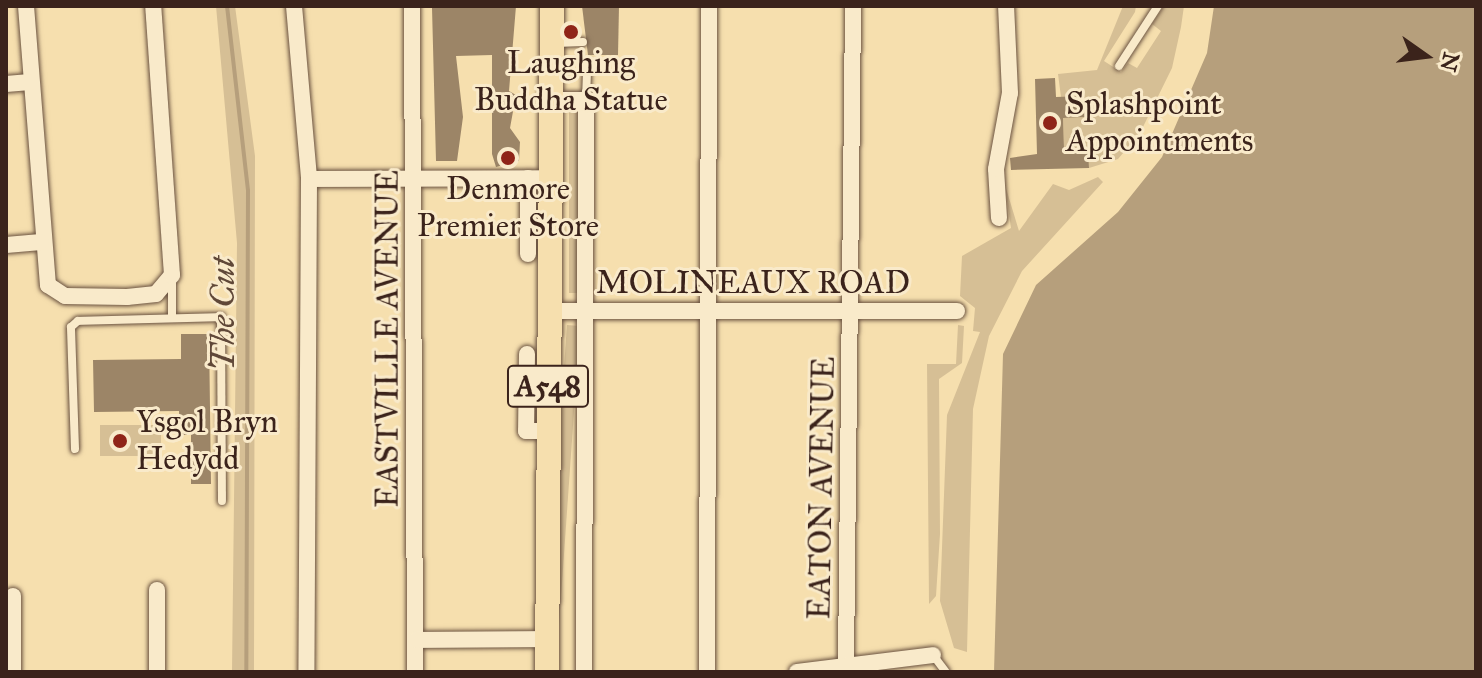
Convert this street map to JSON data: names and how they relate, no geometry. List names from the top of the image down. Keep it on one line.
{"streets":{"main road":["A548"],"street":["MOLINEAUX ROAD","EASTVILLE AVENUE","EATON AVENUE"]},"crossings":[["MOLINEAUX ROAD","A548"],["MOLINEAUX ROAD","EATON AVENUE"]],"water":["The Cut"],"places":["Laughing Buddha Statue","Splashpoint Appointments","Denmore Premier Store","Ysgol Bryn Hedydd"],"north":"right"}
